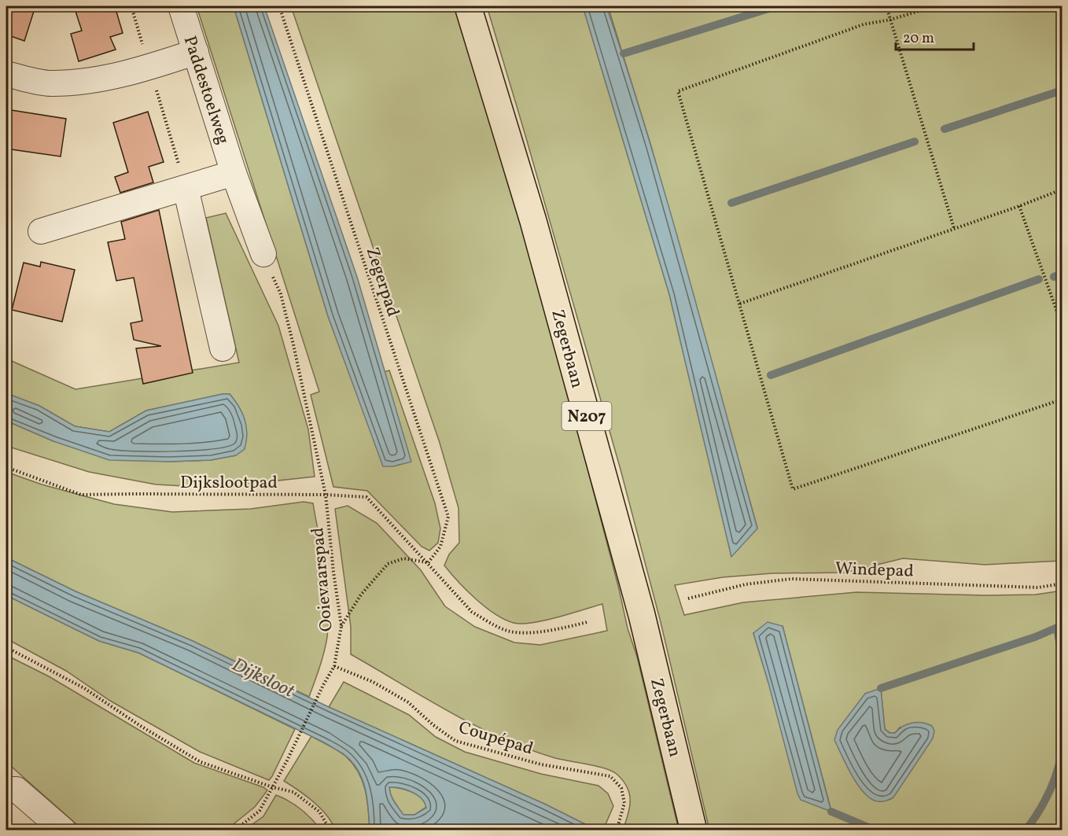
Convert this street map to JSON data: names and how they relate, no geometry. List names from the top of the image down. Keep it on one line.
{"streets":{"main road":["Zegerbaan","N207"],"street":["Paddestoelweg"],"path":["Zegerpad","Dijkslootpad","Windepad","Ooievaarspad","Coupépad"]},"crossings":[["Paddestoelweg","Ooievaarspad"],["Zegerpad","Dijkslootpad"],["Dijkslootpad","Ooievaarspad"],["Ooievaarspad","Coupépad"]],"water":["Dijksloot"],"scale_bar":"20 m"}
